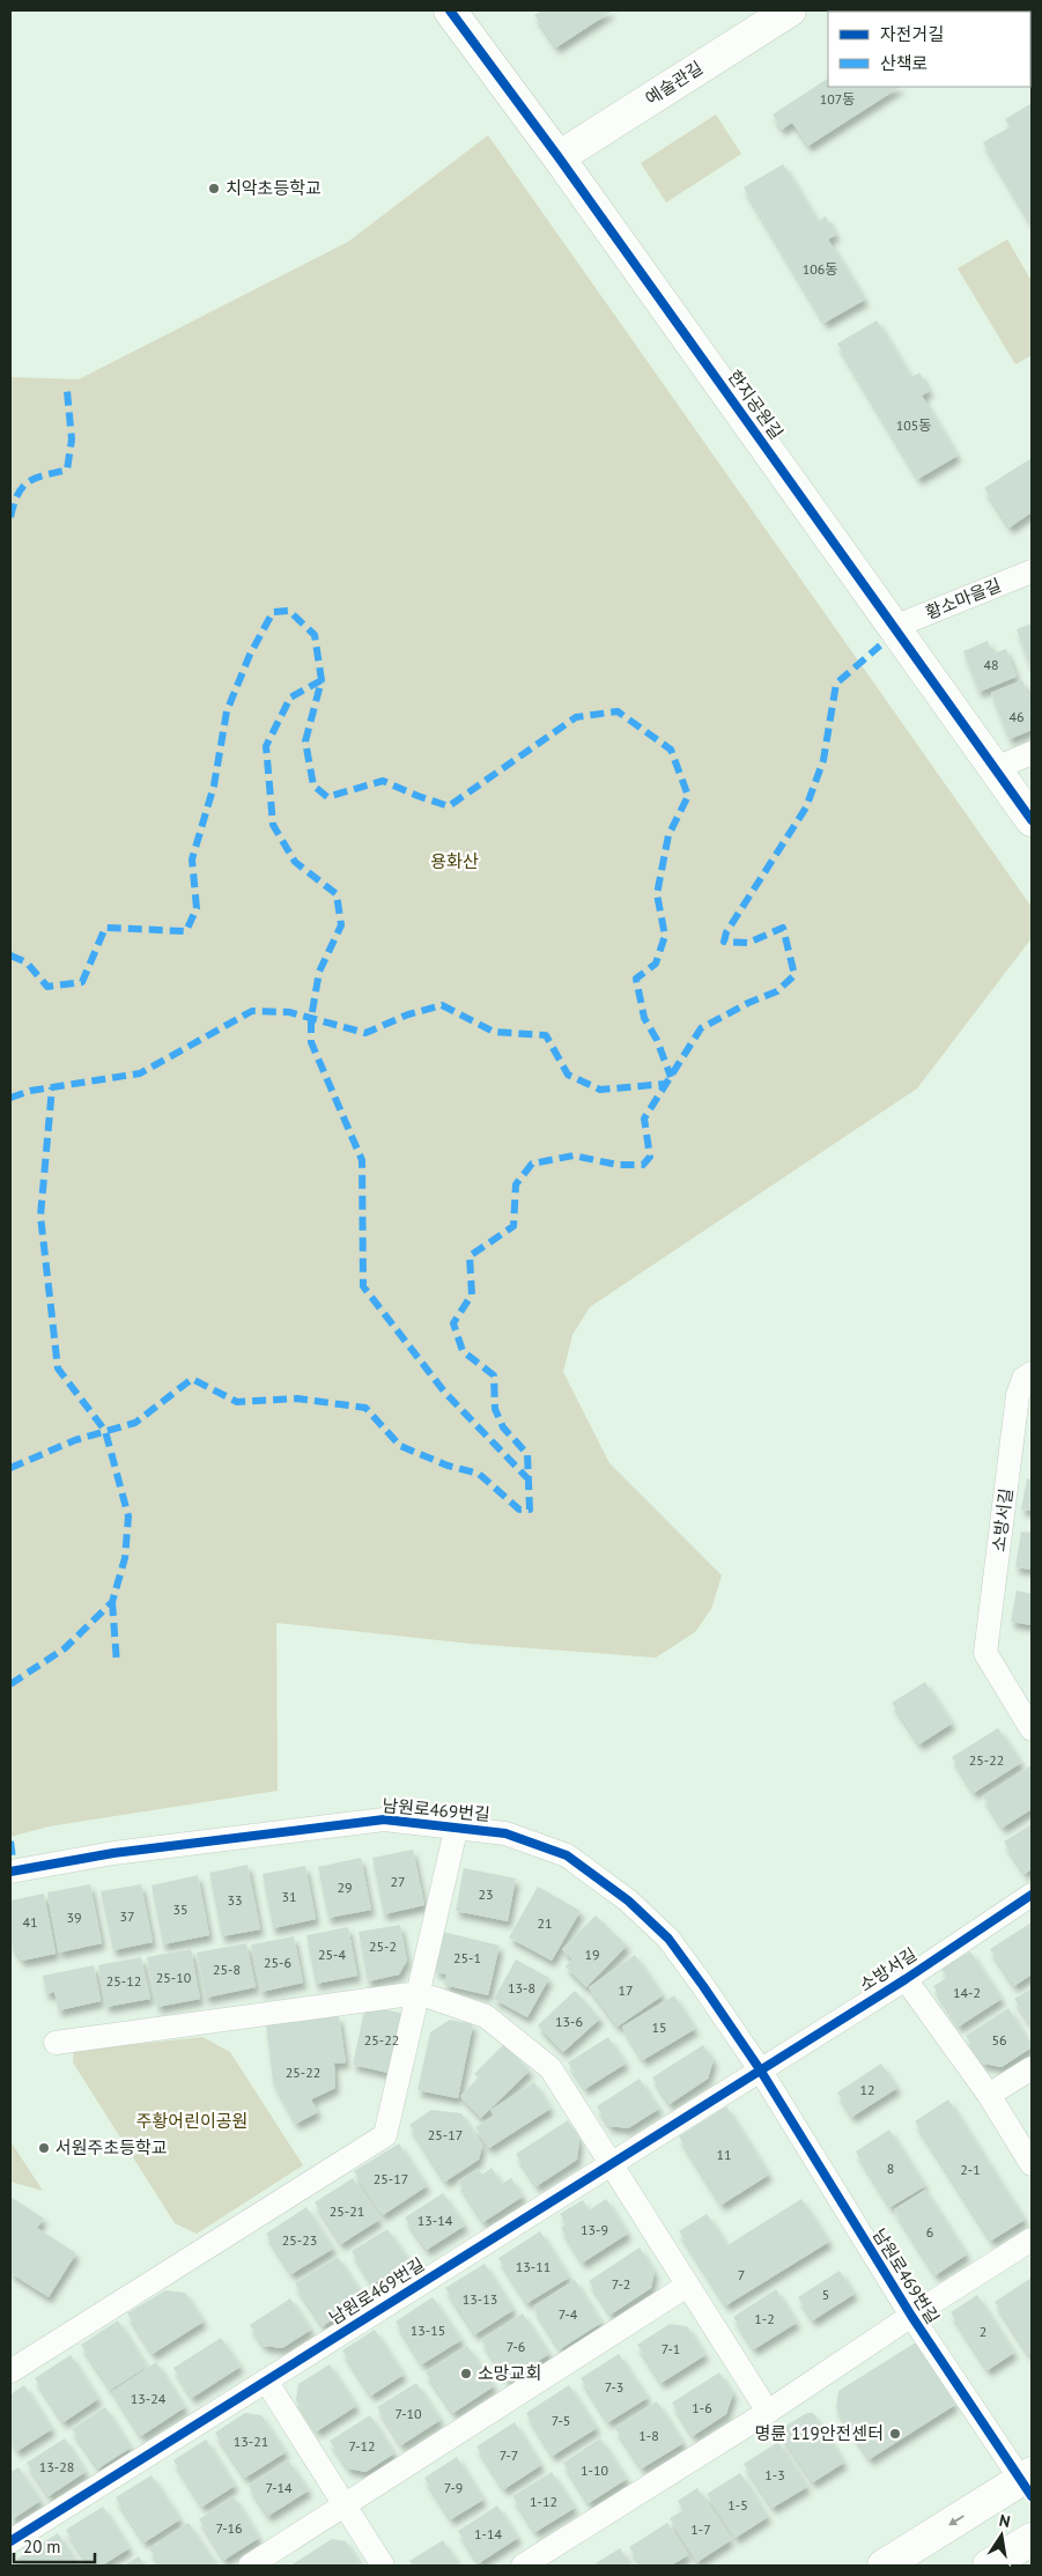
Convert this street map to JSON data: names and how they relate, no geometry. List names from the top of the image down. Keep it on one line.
{"streets":{"street":["예술관길","한지공원길","황소마을길","소방서길","남원로469번길"]},"crossings":[["예술관길","한지공원길"],["한지공원길","황소마을길"],["소방서길","남원로469번길"]],"parks":["용화산","주황어린이공원"],"places":["치악초등학교","서원주초등학교","소망교회","명륜 119안전센터"],"house_numbers":["107동","106동","105동","48","46","25-22","27","29","23","31","33","35","37","39","41","21","25-2","25-4","19","25-1","25-6","25-8","25-10","25-12","13-8","17","14-2","13-6","15","25-22","56","25-22","12","25-17","11","8","2-1","25-17","25-21","13-14","13-9","6","25-23","13-11","7","7-2","5","13-13","7-4","1-2","13-15","2","7-6","7-1","7-3","13-24","1-6","7-10","7-5","1-8","13-21","7-12","7-7","13-28","1-10","1-3","7-14","7-9","1-12","1-5","7-16","1-7","1-14"],"legend":["자전거길","산책로"],"scale_bar":"20 m","north":"top"}
